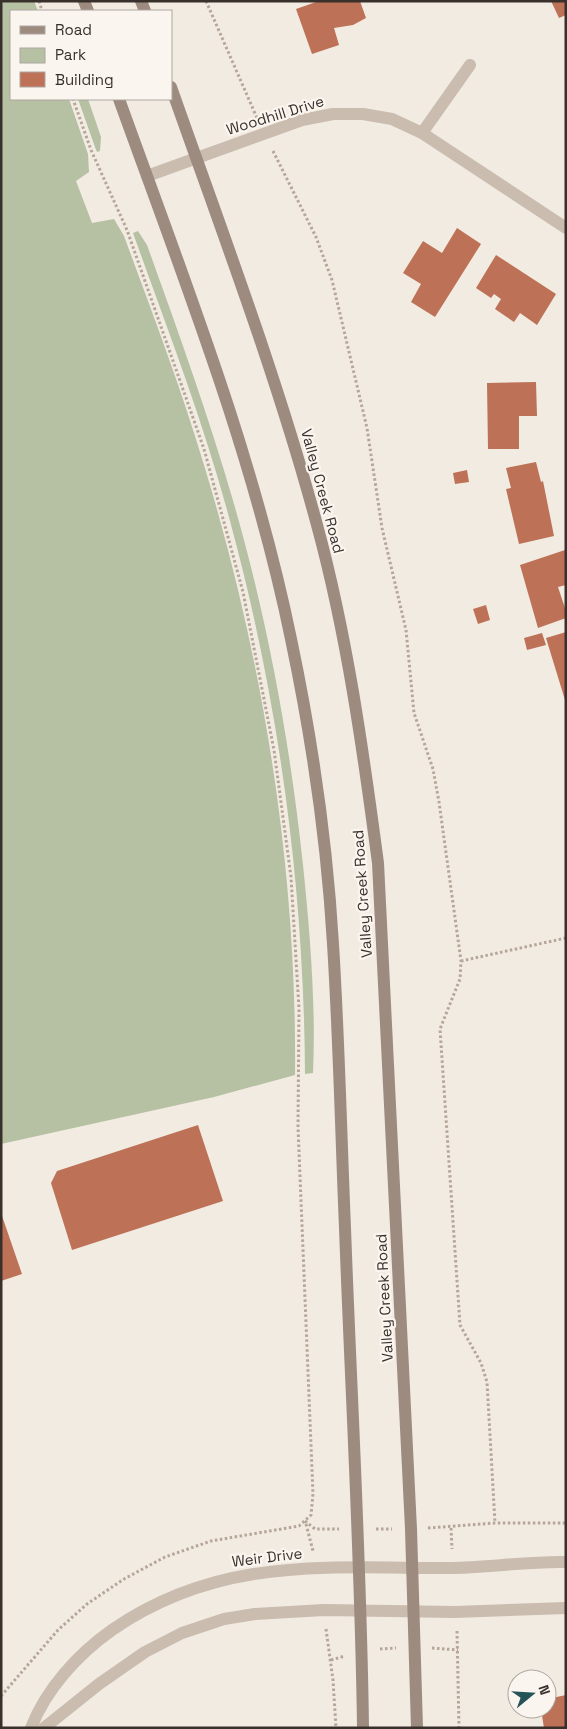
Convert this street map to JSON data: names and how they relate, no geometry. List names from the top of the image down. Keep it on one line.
{"streets":{"main road":["Valley Creek Road"],"street":["Woodhill Drive","Weir Drive"]},"crossings":[["Woodhill Drive","Valley Creek Road"],["Valley Creek Road","Weir Drive"]],"legend":["Road","Park","Building"],"north":"right"}
